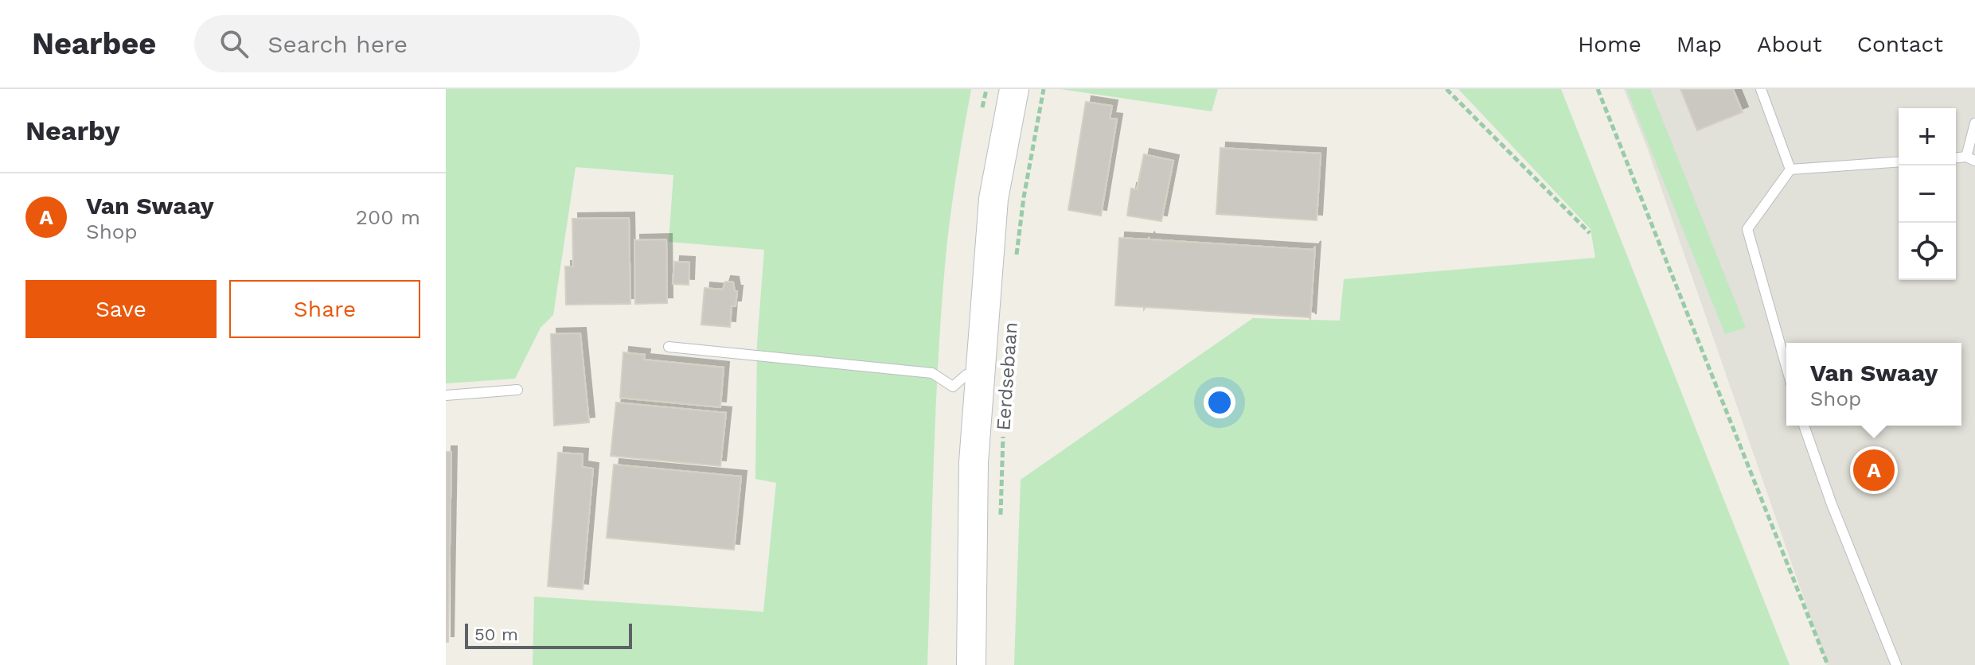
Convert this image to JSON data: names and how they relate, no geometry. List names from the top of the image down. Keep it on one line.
{"streets":{"main road":["Eerdsebaan"]},"scale_bar":"50 m","page":{"header":"Nearbee","search":"Search here","nav":["Home","Map","About","Contact"],"heading":"Nearby","map_buttons":["+","−"],"list":[{"mark":"A","name":"Van Swaay","note":"Shop","value":"200 m"}],"buttons":["Save","Share"],"popup":["Van Swaay","Shop"],"pins":"A","scale":"50 m"}}
